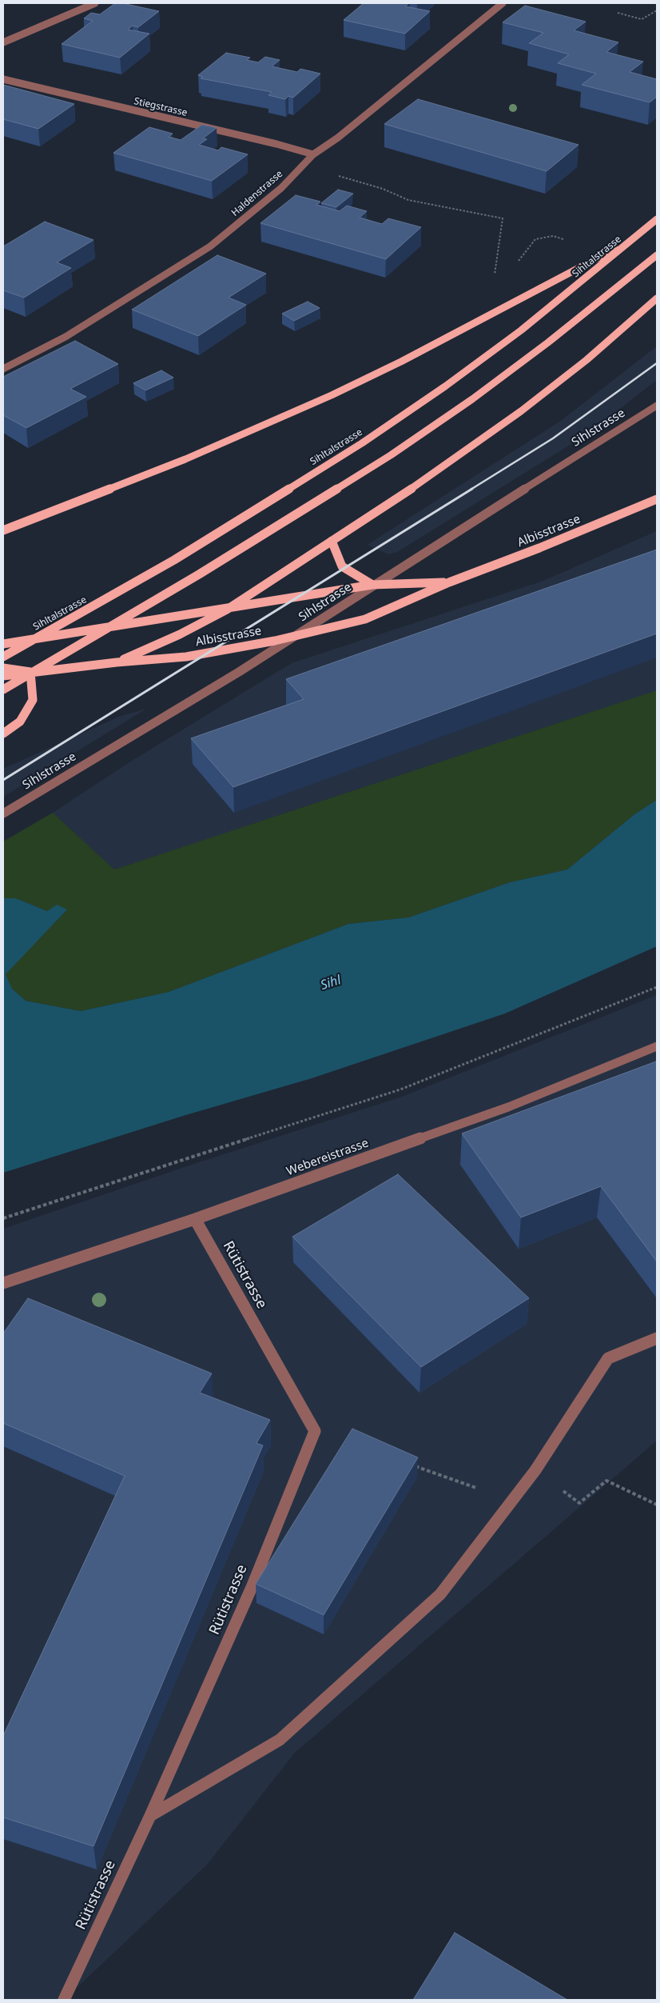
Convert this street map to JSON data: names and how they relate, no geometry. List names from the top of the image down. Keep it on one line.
{"streets":{"main road":["Sihltalstrasse","Albisstrasse"],"street":["Stiegstrasse","Haldenstrasse","Sihlstrasse","Webereistrasse","Rütistrasse"]},"crossings":[["Stiegstrasse","Haldenstrasse"],["Webereistrasse","Rütistrasse"]],"water":["Sihl"]}
